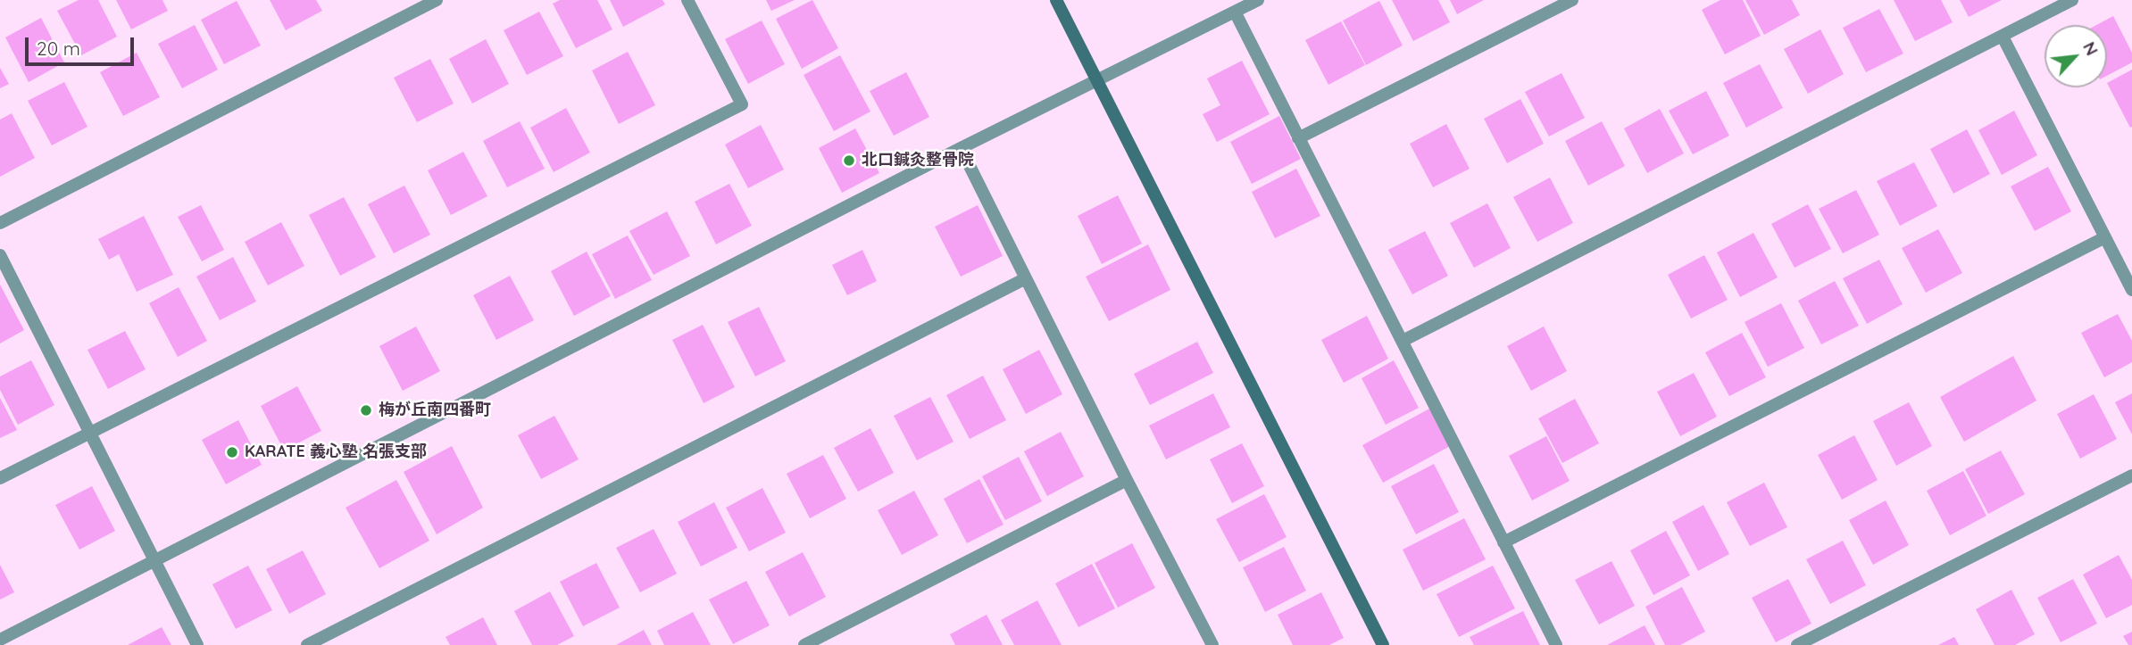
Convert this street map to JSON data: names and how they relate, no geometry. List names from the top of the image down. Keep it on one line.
{"places":["北口鍼灸整骨院","梅が丘南四番町","KARATE 義心塾 名張支部"],"scale_bar":"20 m","north":"top right"}
